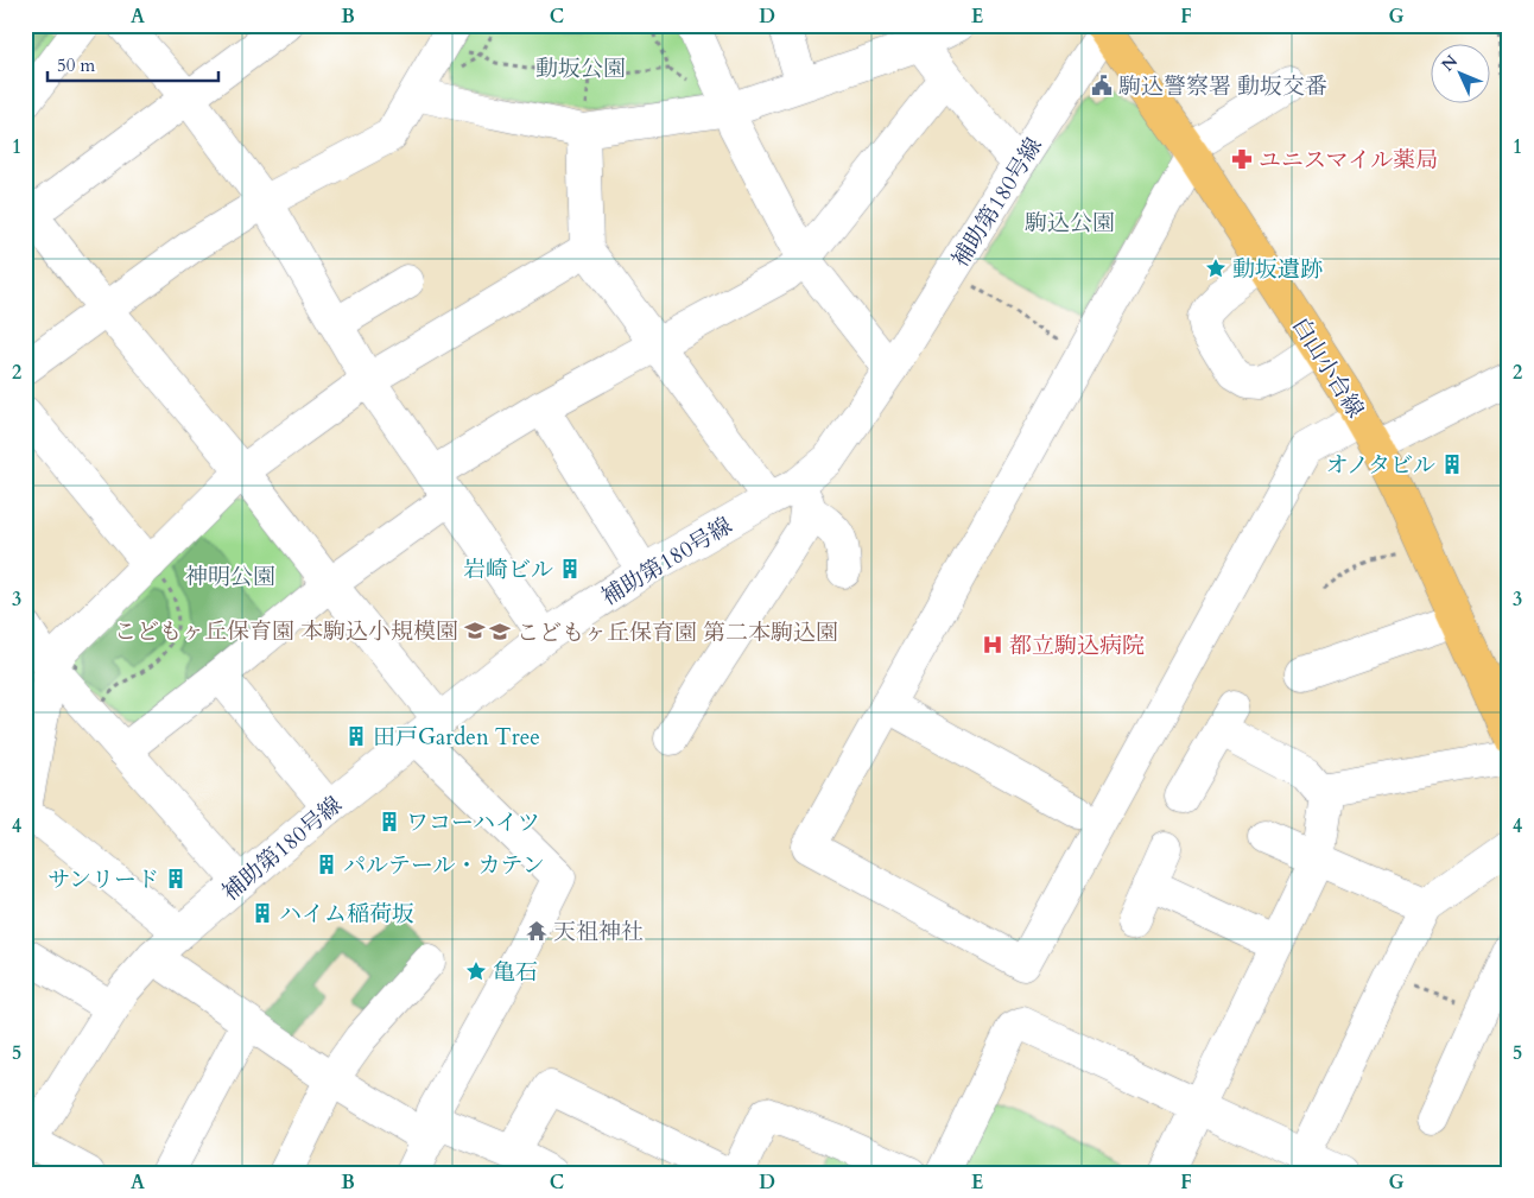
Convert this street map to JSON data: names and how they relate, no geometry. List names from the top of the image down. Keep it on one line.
{"streets":{"main road":["白山小台線"],"street":["補助第180号線"]},"crossings":[["補助第180号線","白山小台線"]],"parks":["動坂公園","駒込公園","神明公園"],"places":{"public building":["駒込警察署 動坂交番"],"pharmacy":["ユニスマイル薬局"],"place":["動坂遺跡","亀石"],"building":["オノタビル","岩崎ビル","田戸Garden Tree","ワコーハイツ","パルテール・カテン","サンリード","ハイム稲荷坂"],"school or university":["こどもヶ丘保育園 本駒込小規模園","こどもヶ丘保育園 第二本駒込園"],"hospital":["都立駒込病院"],"temple":["天祖神社"]},"scale_bar":"50 m","north":"top left","grid":{"columns":["A","B","C","D","E","F","G"],"rows":["1","2","3","4","5"]}}
